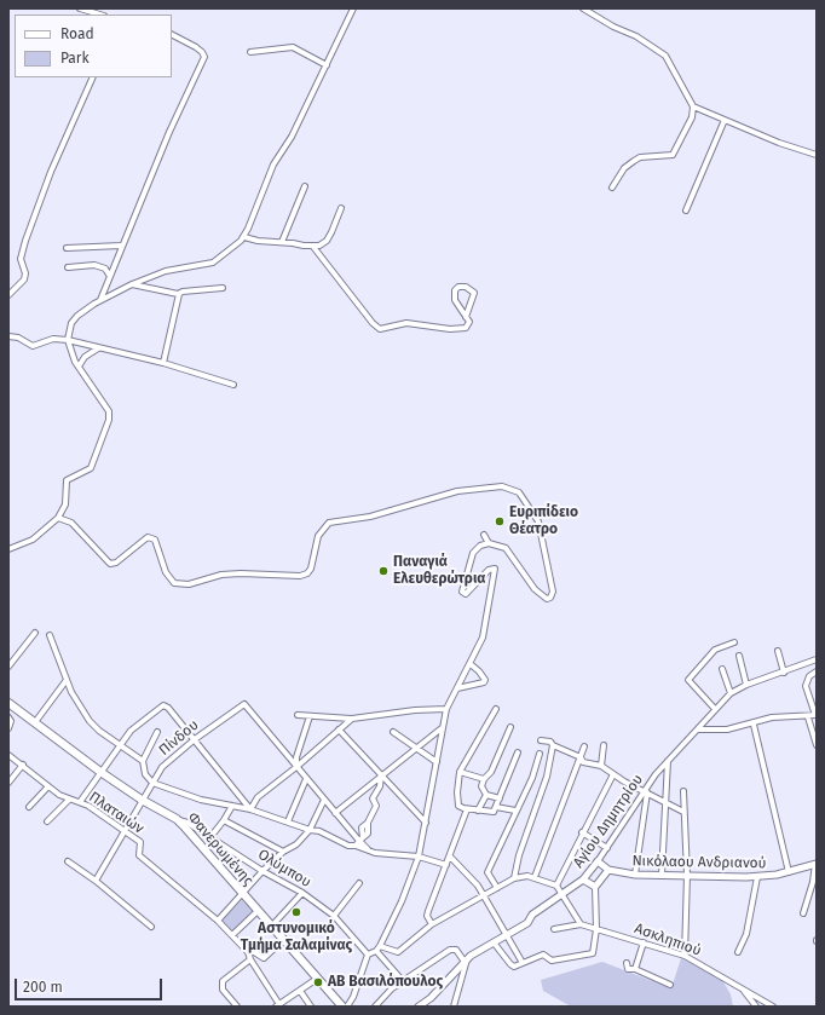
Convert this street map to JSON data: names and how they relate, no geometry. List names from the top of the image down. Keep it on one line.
{"streets":{"main road":["Φανερωμένης"],"street":["Πίνδου","Πλαταιών","Αγίου Δημητρίου","Νικόλαου Ανδριανού","Ολύμπου","Ασκληπιού"]},"crossings":[["Πίνδου","Πλαταιών"],["Πίνδου","Φανερωμένης"],["Φανερωμένης","Ολύμπου"]],"places":["Ευριπίδειο Θέατρο","Παναγιά Ελευθερώτρια","Αστυνομικό Τμήμα Σαλαμίνας","ΑΒ Βασιλόπουλος"],"legend":["Road","Park"],"scale_bar":"200 m"}
